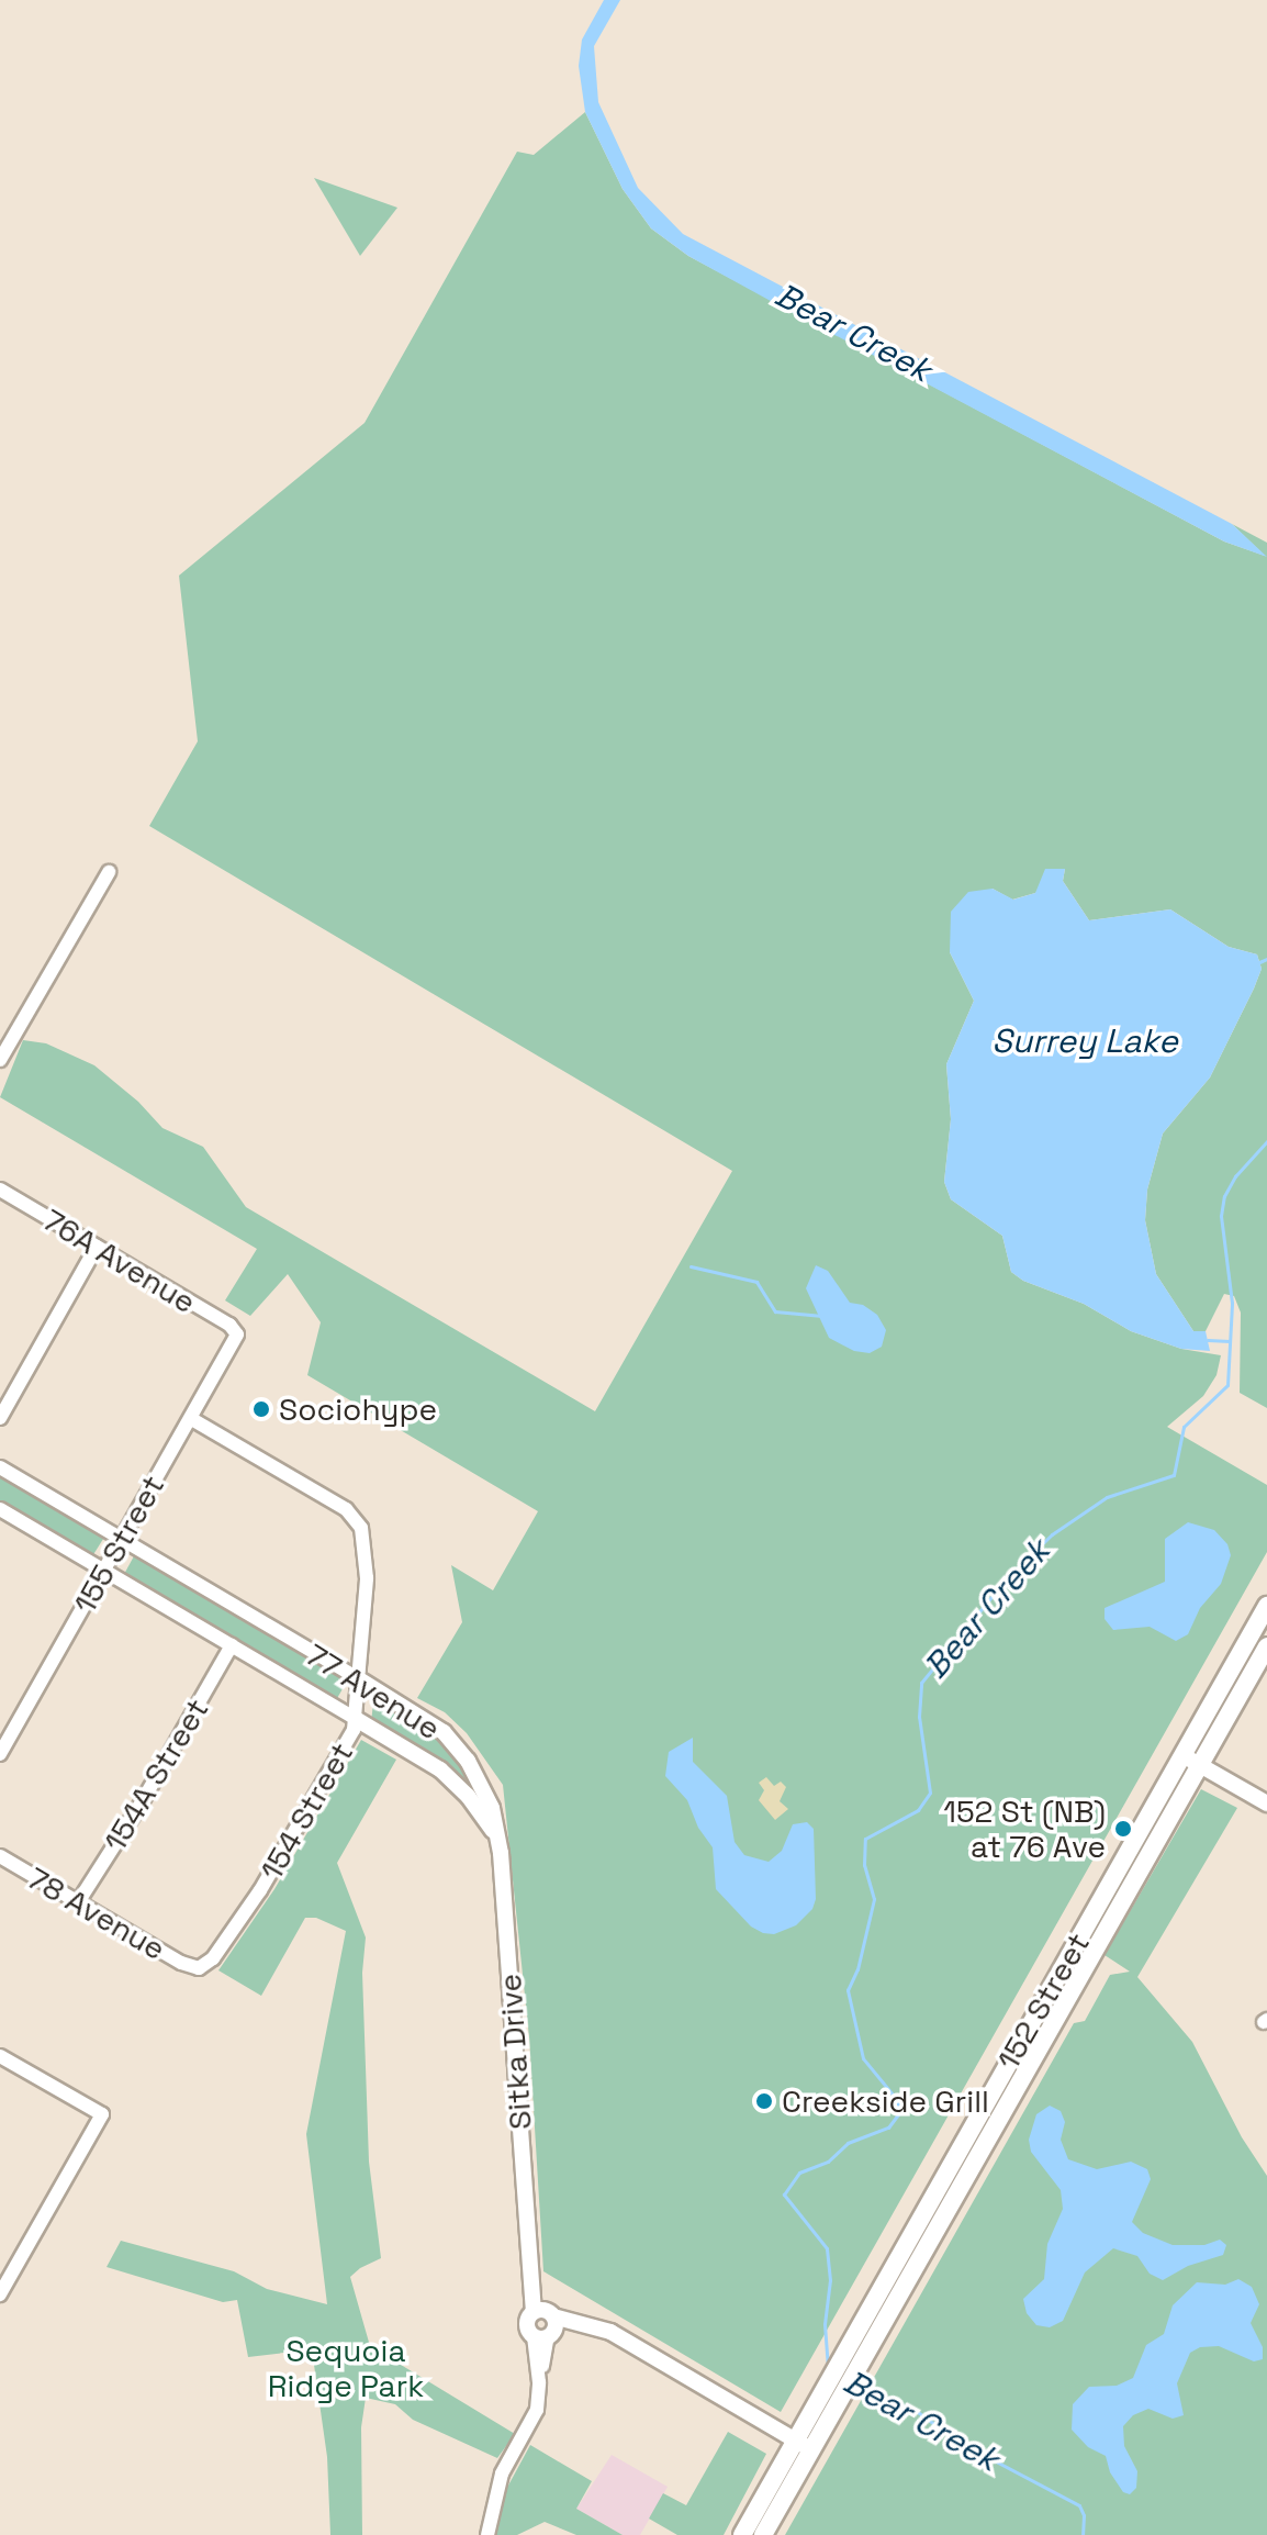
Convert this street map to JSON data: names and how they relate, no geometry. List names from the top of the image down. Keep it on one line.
{"streets":{"main road":["152 Street"],"street":["76A Avenue","155 Street","77 Avenue","154A Street","154 Street","78 Avenue","Sitka Drive"]},"crossings":[["76A Avenue","155 Street"],["155 Street","77 Avenue"],["155 Street","154 Street"],["77 Avenue","154A Street"],["77 Avenue","154 Street"],["77 Avenue","Sitka Drive"],["154A Street","78 Avenue"],["154 Street","78 Avenue"]],"water":["Bear Creek","Surrey Lake"],"parks":["Sequoia Ridge Park"],"places":["Sociohype","152 St (NB) at 76 Ave","Creekside Grill"]}
